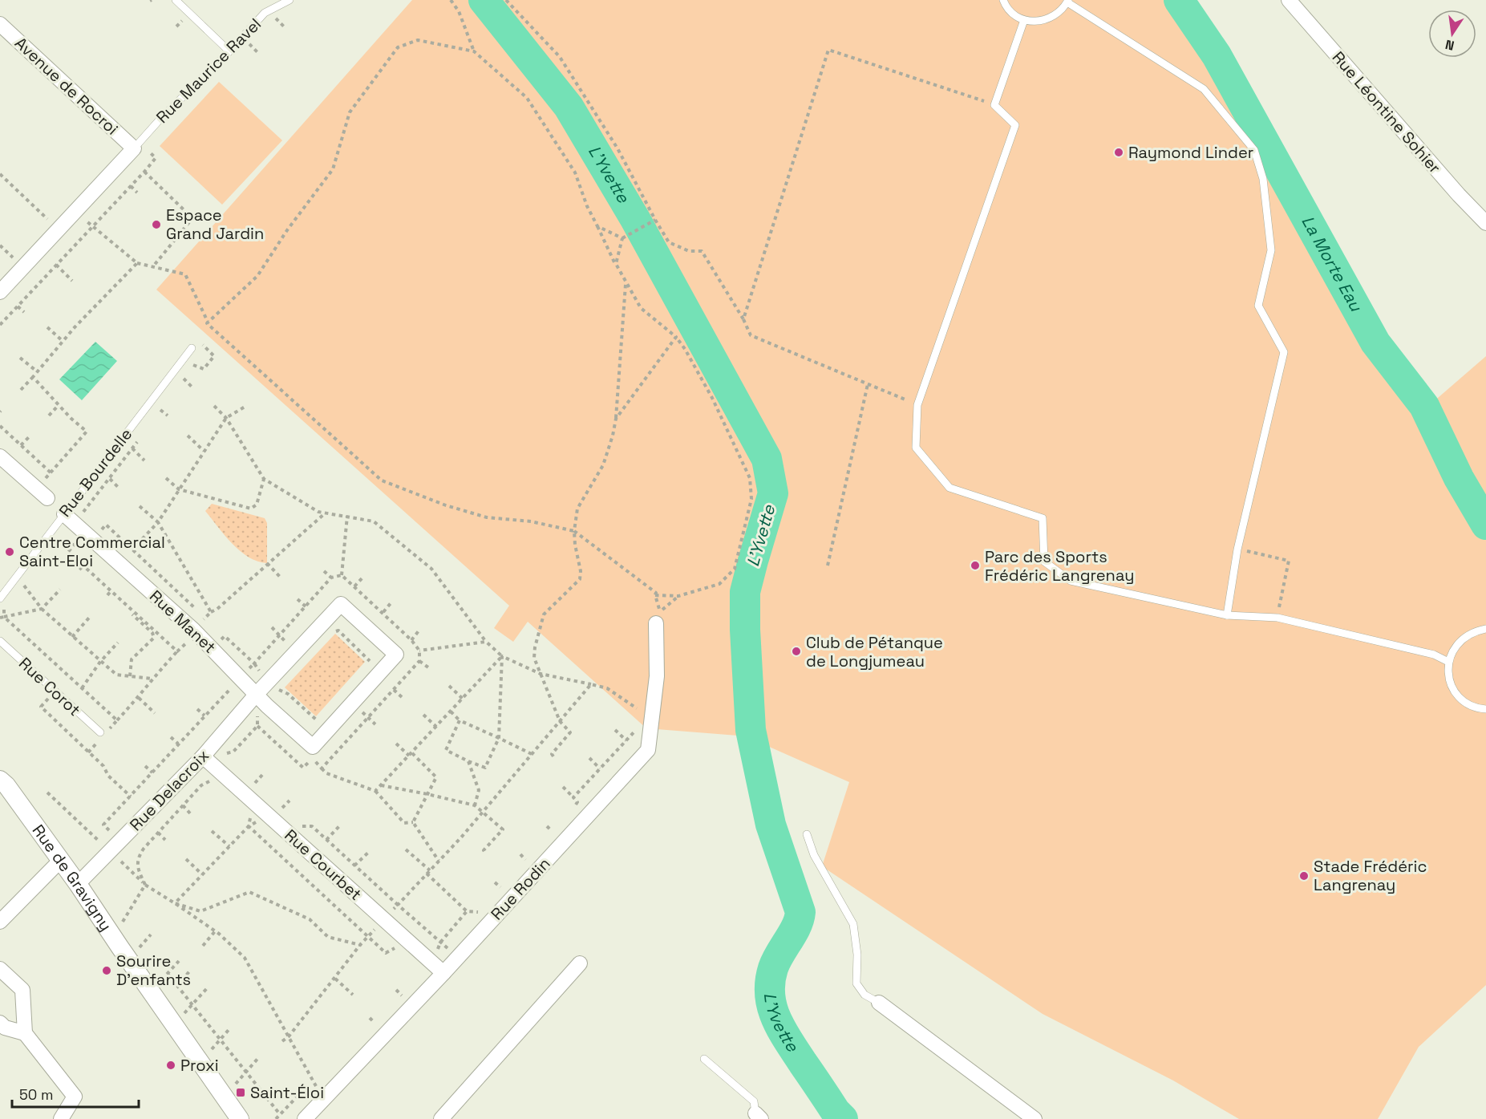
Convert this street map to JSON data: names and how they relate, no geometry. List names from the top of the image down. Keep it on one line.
{"streets":{"street":["Avenue de Rocroi","Rue Léontine Sohier","Rue Manet","Rue Delacroix","Rue Courbet","Rue de Gravigny","Rue Rodin"],"lane":["Rue Maurice Ravel","Rue Bourdelle","Rue Corot"]},"crossings":[["Rue Maurice Ravel","Avenue de Rocroi"],["Rue Bourdelle","Rue Manet"],["Rue Manet","Rue Delacroix"],["Rue Delacroix","Rue Courbet"],["Rue Delacroix","Rue de Gravigny"],["Rue Courbet","Rue Rodin"]],"water":["L'Yvette","La Morte Eau"],"places":{"other":["Raymond Linder","Espace Grand Jardin","Centre Commercial Saint-Eloi","Parc des Sports Frédéric Langrenay","Club de Pétanque de Longjumeau","Stade Frédéric Langrenay","Sourire D'enfants","Proxi"],"transit":["Saint-Éloi"]},"scale_bar":"50 m","north":"bottom"}
